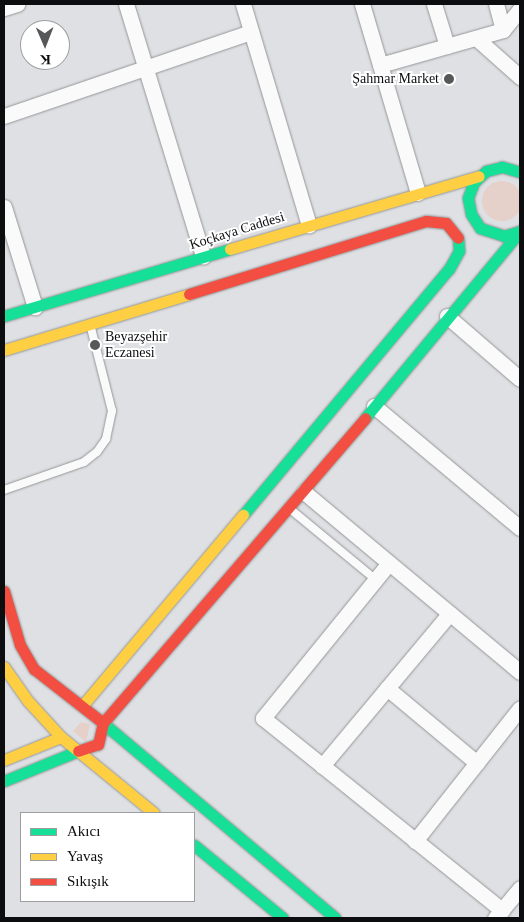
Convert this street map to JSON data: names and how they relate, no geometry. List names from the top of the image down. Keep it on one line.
{"streets":{"main road":["Koçkaya Caddesi"]},"places":["Şahmar Market","Beyazşehir Eczanesi"],"legend":["Akıcı","Yavaş","Sıkışık"],"north":"bottom"}
